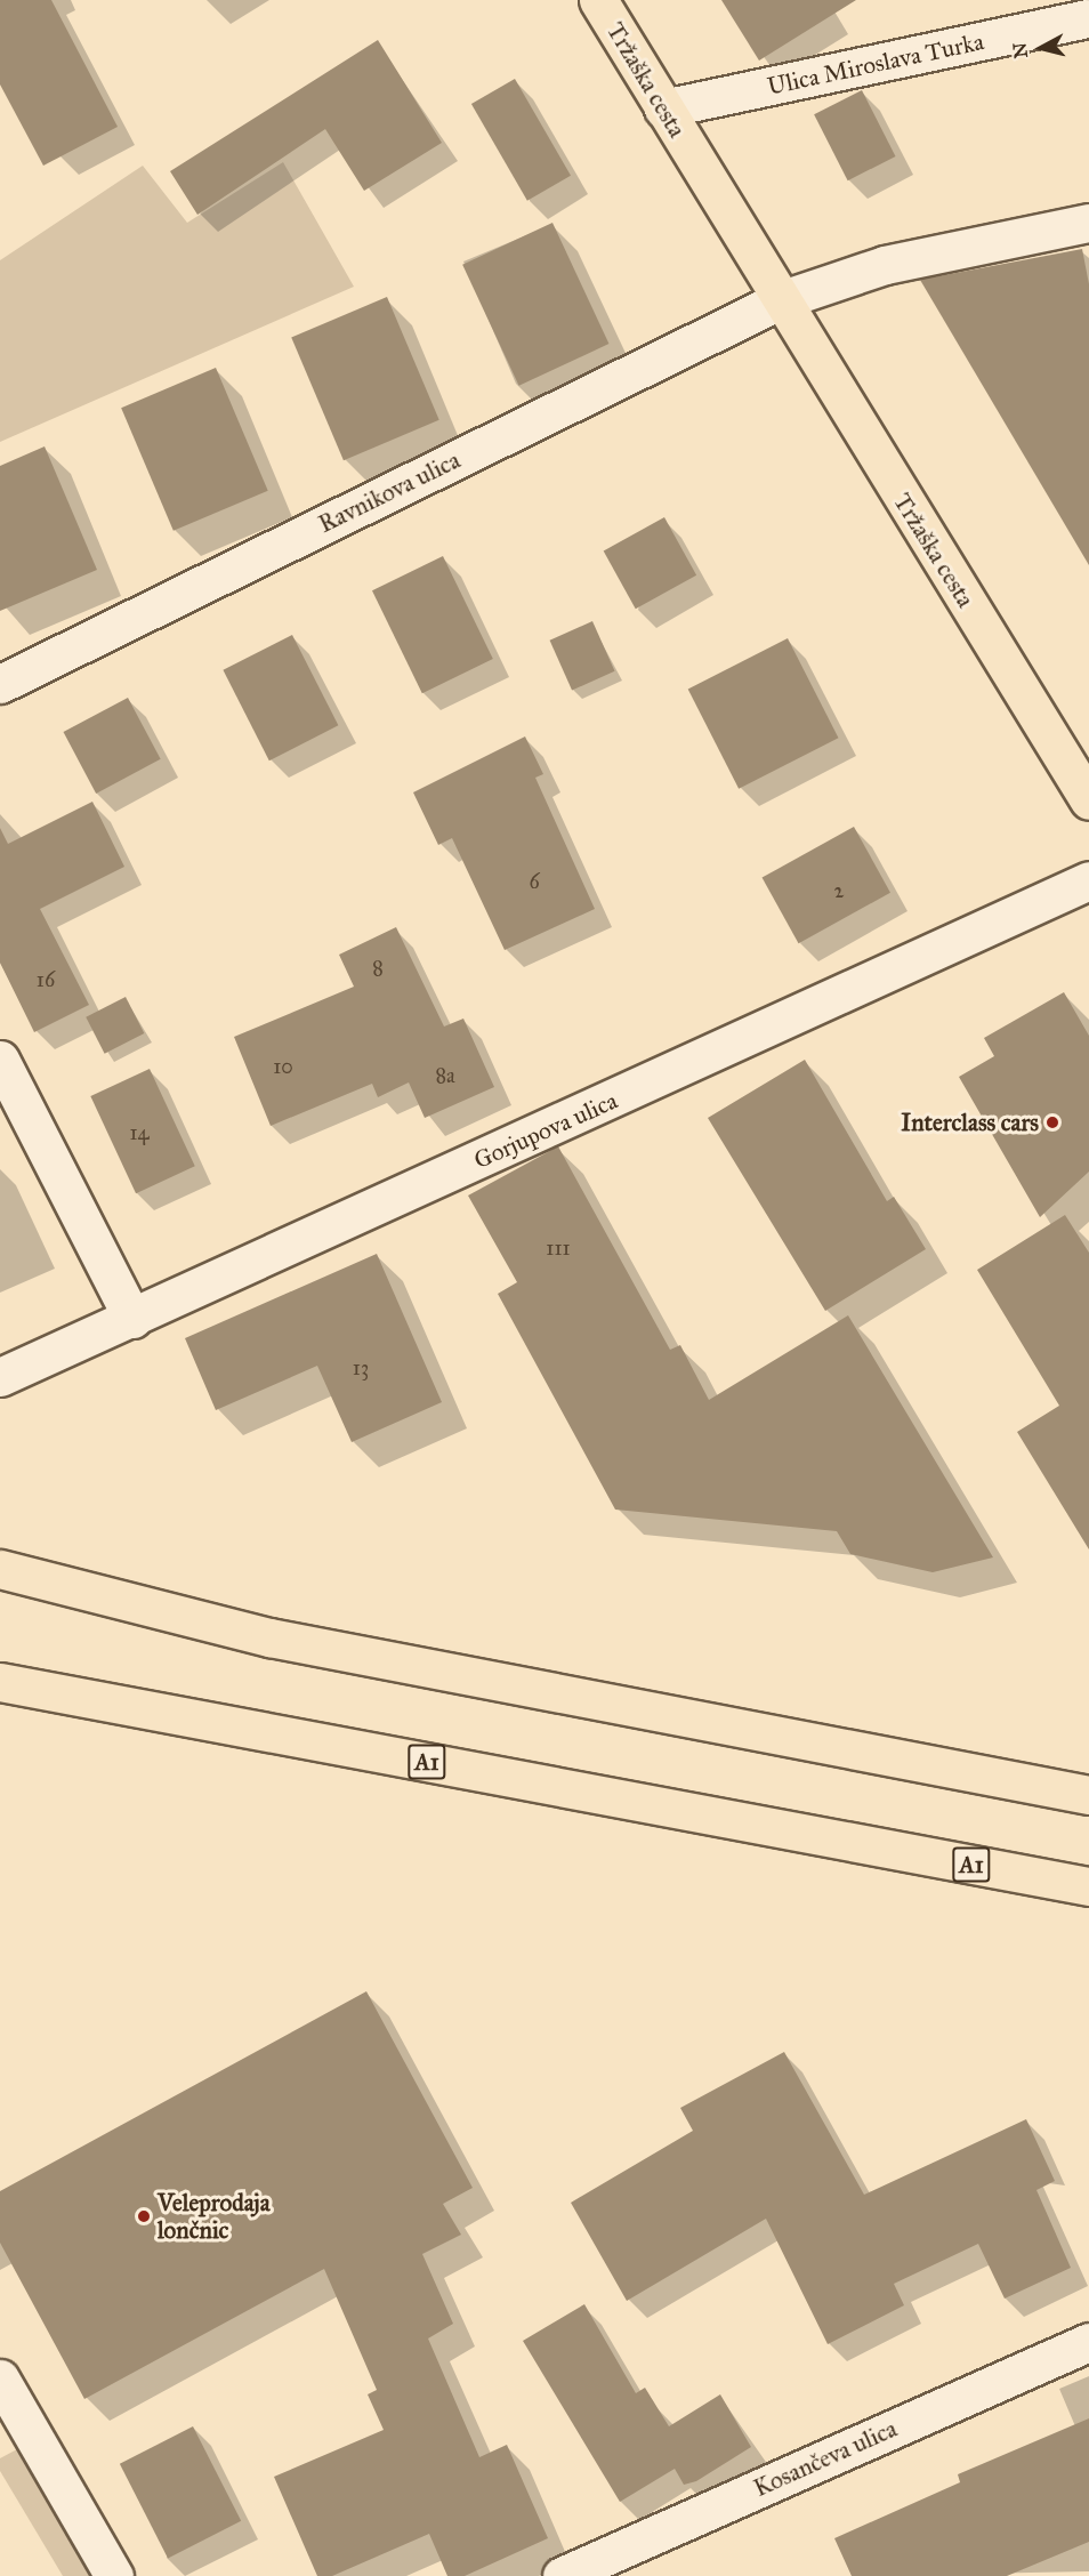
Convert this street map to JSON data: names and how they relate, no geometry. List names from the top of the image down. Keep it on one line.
{"streets":{"main road":["Tržaška cesta","A1"],"street":["Ulica Miroslava Turka","Ravnikova ulica","Gorjupova ulica","Kosančeva ulica"]},"crossings":[["Ulica Miroslava Turka","Tržaška cesta"],["Tržaška cesta","Ravnikova ulica"]],"places":["Interclass cars","Veleprodaja lončnic"],"house_numbers":["6","2","8","16","10","8a","14","111","13"],"north":"left"}
